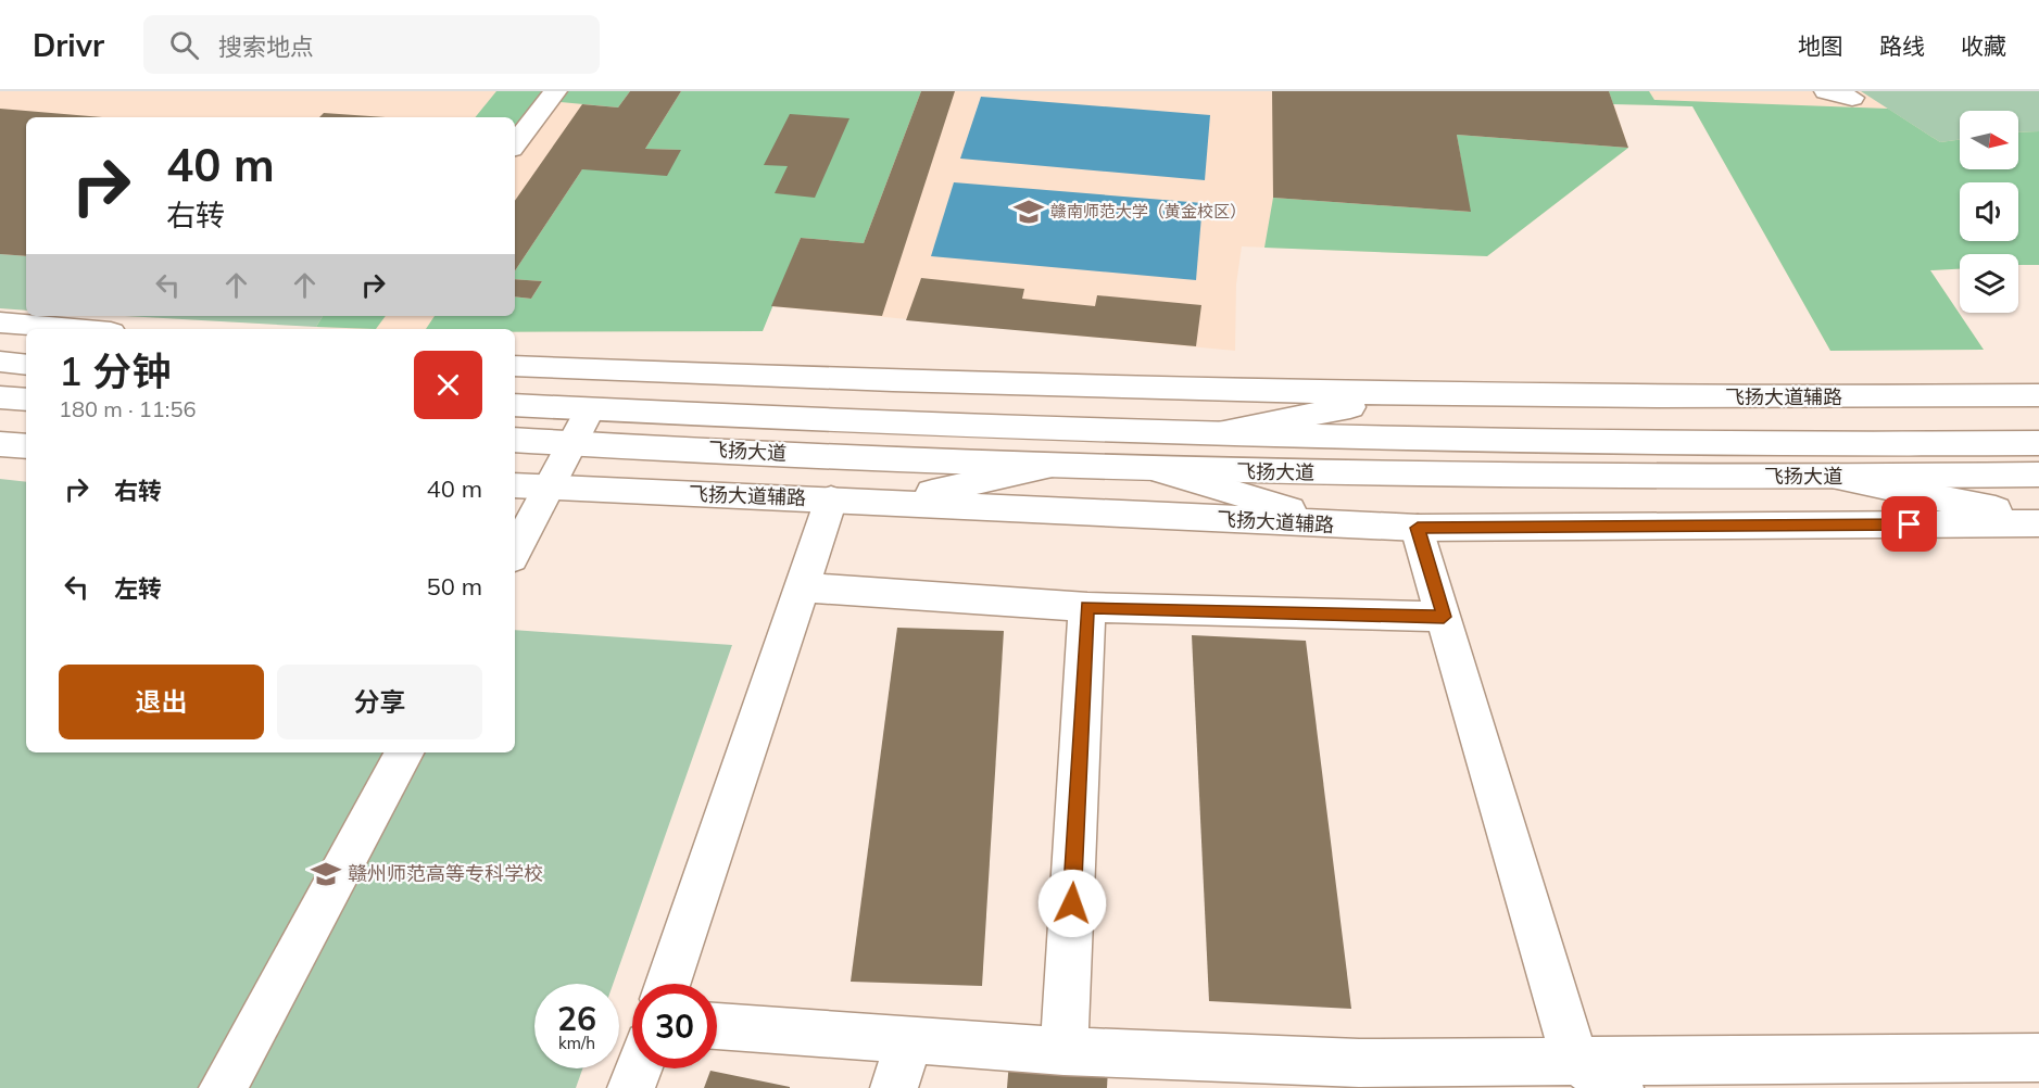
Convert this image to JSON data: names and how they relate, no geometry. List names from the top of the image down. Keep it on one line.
{"streets":{"street":["飞扬大道辅路","飞扬大道"]},"places":{"school or university":["赣南师范大学（黄金校区）","赣州师范高等专科学校"]},"north":"right","page":{"header":"Drivr","search":"搜索地点","nav":["地图","路线","收藏"],"turn":["40 m","右转"],"heading":["1 分钟","180 m · 11:56"],"list":[{"name":"右转","value":"40 m"},{"name":"左转","value":"50 m"}],"buttons":["退出","分享"],"speed":"26 km/h","limit":"30"}}
